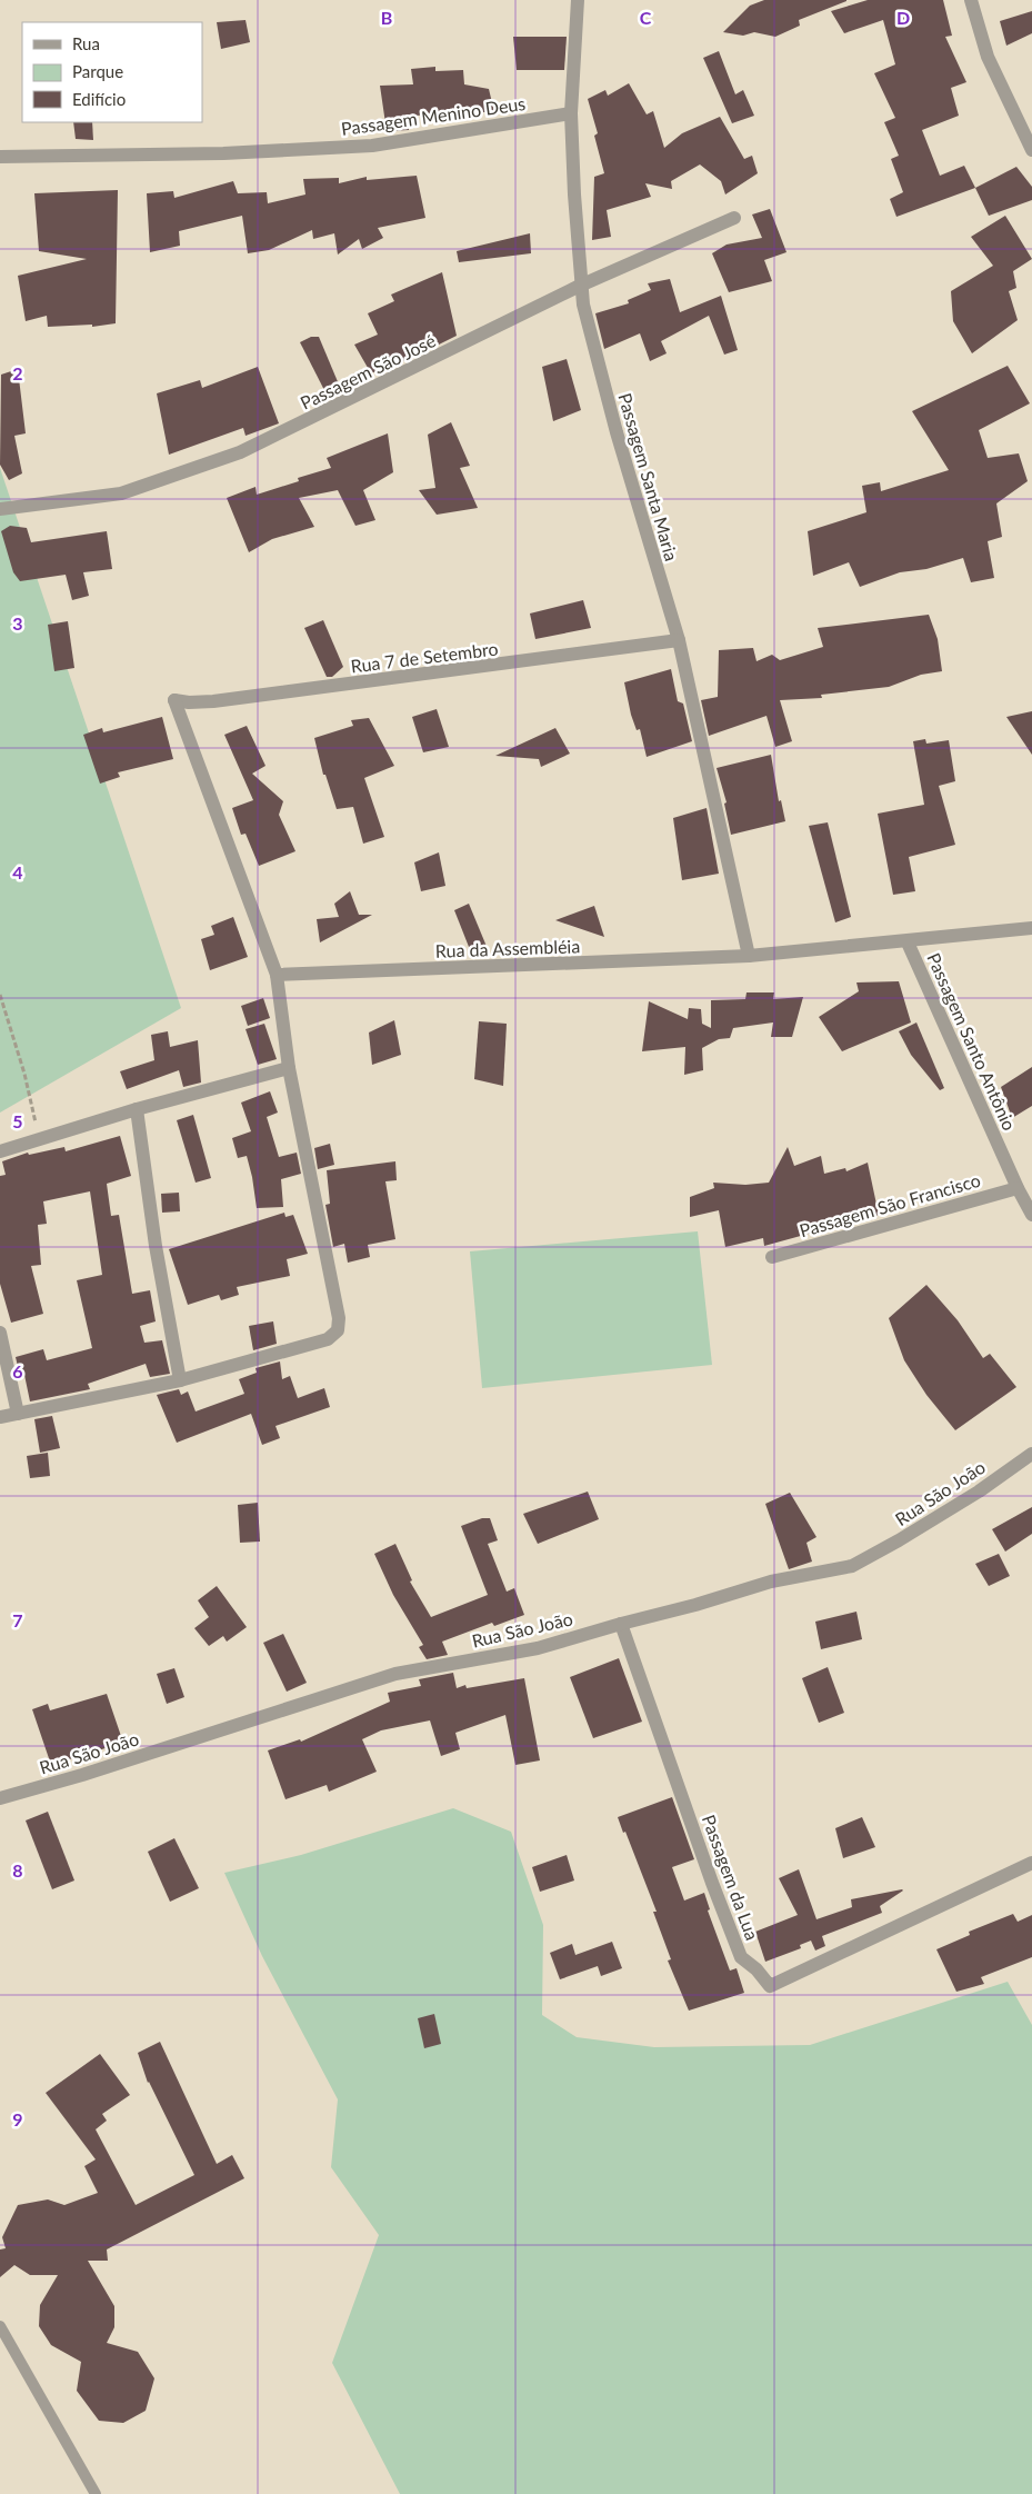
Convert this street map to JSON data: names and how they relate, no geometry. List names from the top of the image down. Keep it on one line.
{"streets":{"street":["Passagem Menino Deus","Passagem São José","Passagem Santa Maria","Rua 7 de Setembro","Rua da Assembléia","Passagem Santo Antônio","Passagem São Francisco","Rua São João","Passagem da Lua"]},"crossings":[["Passagem Menino Deus","Passagem Santa Maria"],["Passagem São José","Passagem Santa Maria"],["Passagem Santa Maria","Rua 7 de Setembro"],["Passagem Santa Maria","Rua da Assembléia"],["Rua 7 de Setembro","Rua da Assembléia"],["Rua da Assembléia","Passagem Santo Antônio"],["Passagem Santo Antônio","Passagem São Francisco"],["Rua São João","Passagem da Lua"]],"legend":["Rua","Parque","Edifício"],"grid":{"columns":["B","C","D"],"rows":["2","3","4","5","6","7","8","9"]}}
